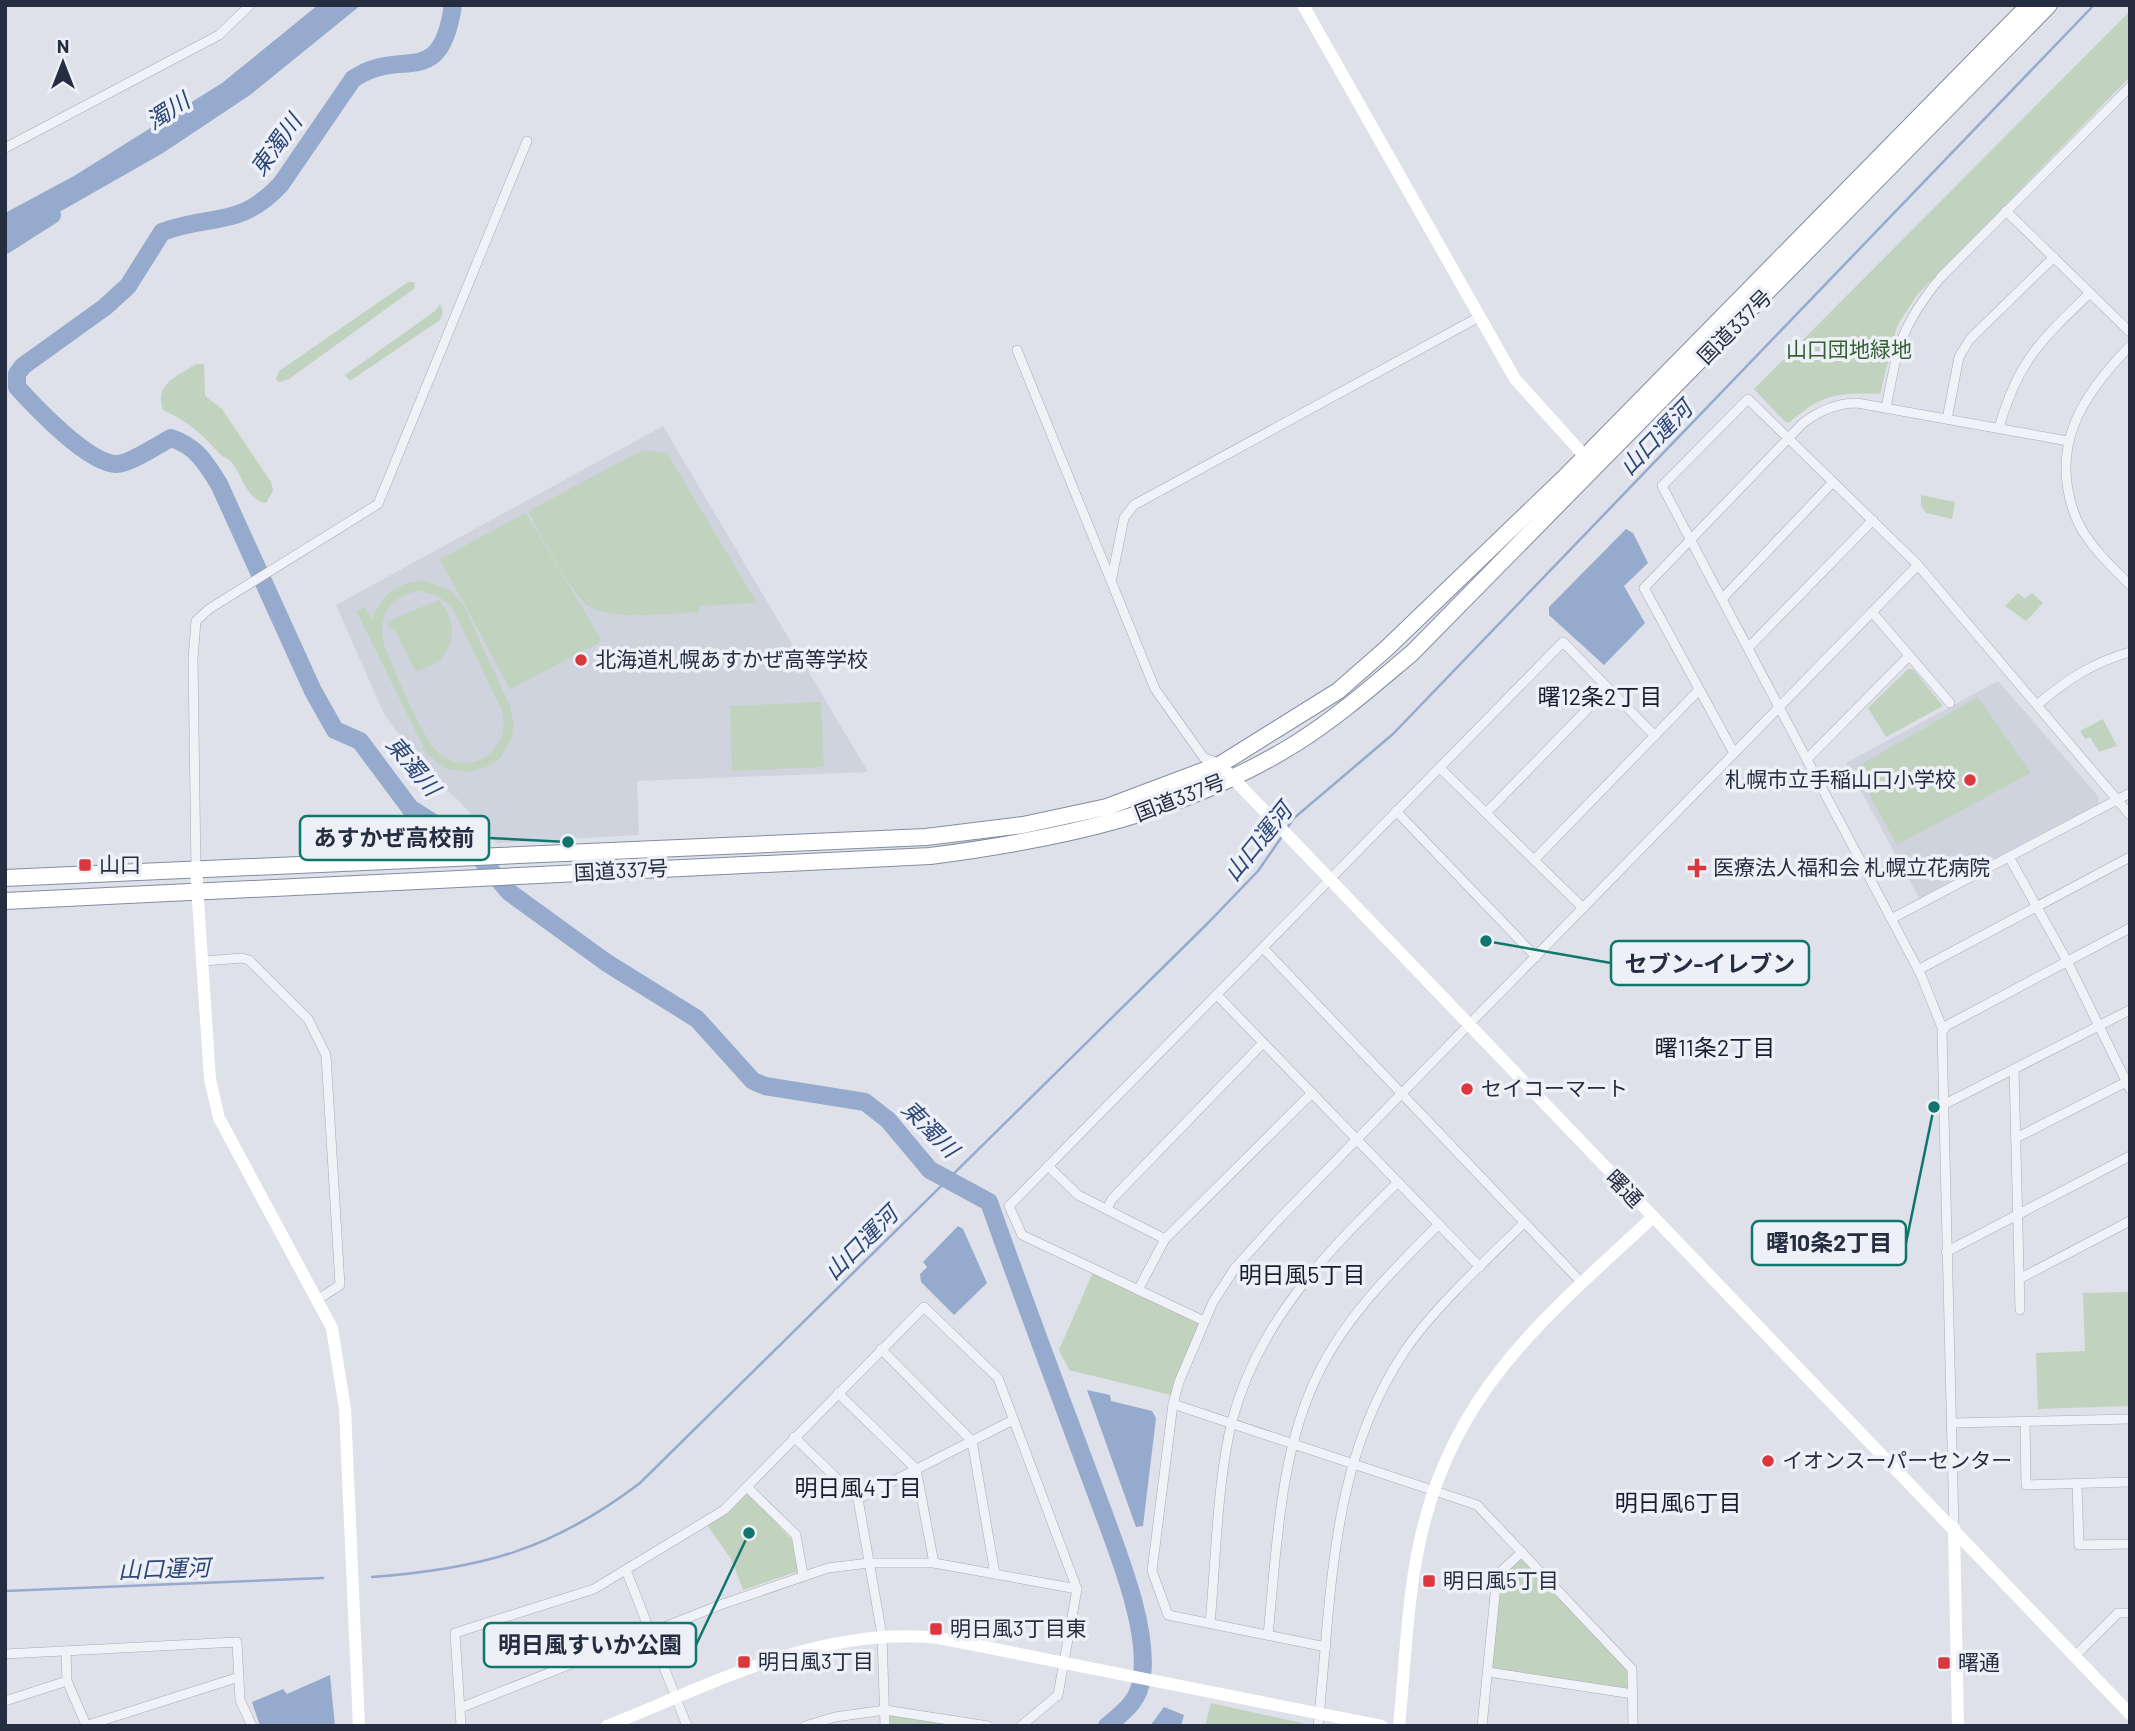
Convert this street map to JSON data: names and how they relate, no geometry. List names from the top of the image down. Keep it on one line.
{"streets":{"highway":["国道337号"],"street":["曙通"]},"crossings":[["国道337号","曙通"]],"districts":["曙12条2丁目","曙11条2丁目","明日風5丁目","明日風4丁目","明日風6丁目"],"water":["濁川","東濁川","山口運河"],"parks":["山口団地緑地"],"places":{"other":["北海道札幌あすかぜ高等学校","札幌市立手稲山口小学校","あすかぜ高校前","セブン-イレブン","セイコーマート","曙10条2丁目","イオンスーパーセンター","明日風すいか公園"],"transit":["山口","明日風5丁目","明日風3丁目東","明日風3丁目","曙通"],"health":["医療法人福和会 札幌立花病院"]},"north":"top"}
